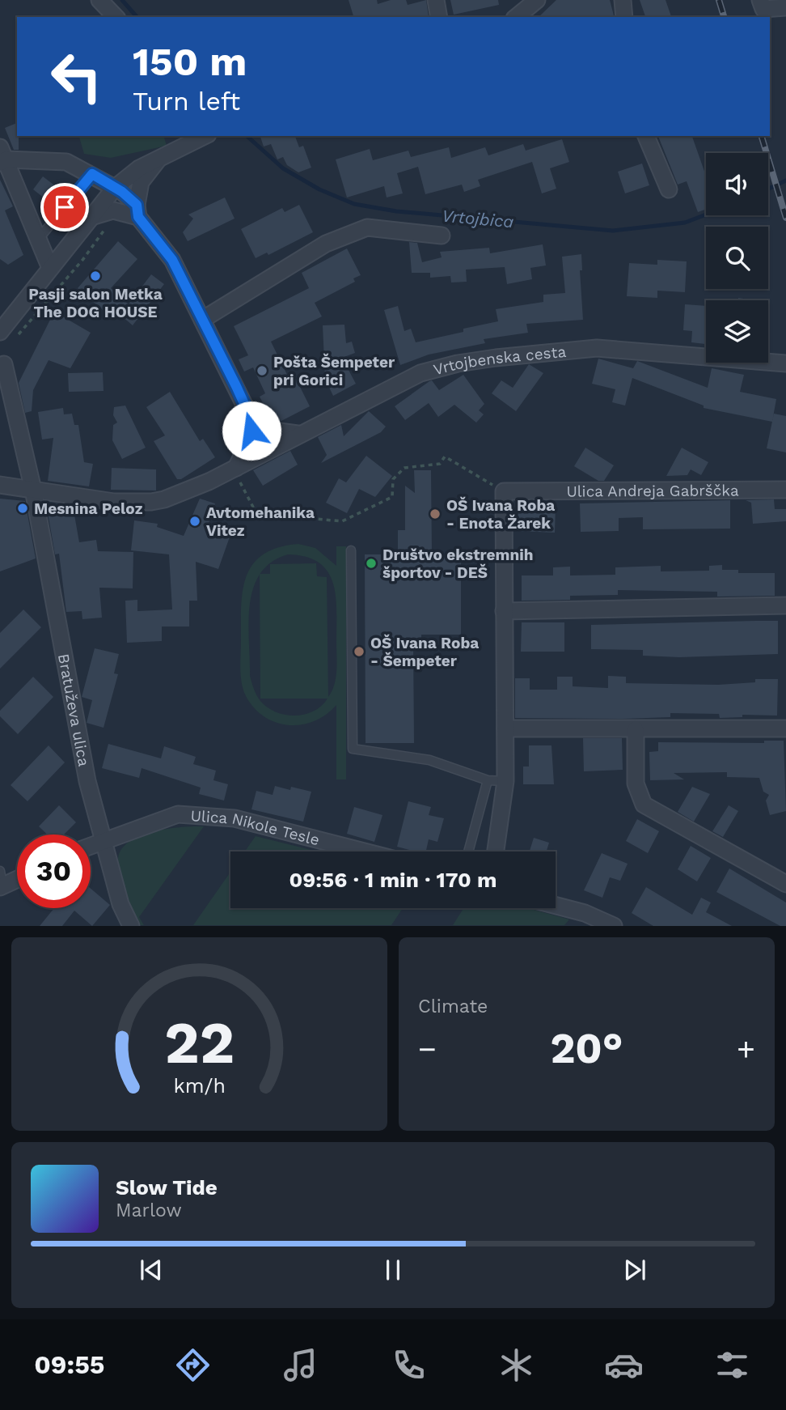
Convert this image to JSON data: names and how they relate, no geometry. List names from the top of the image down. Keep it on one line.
{"streets":{"street":["Vrtojbenska cesta","Ulica Andreja Gabrščka","Bratuževa ulica","Ulica Nikole Tesle"]},"crossings":[["Vrtojbenska cesta","Bratuževa ulica"],["Bratuževa ulica","Ulica Nikole Tesle"]],"water":["Vrtojbica"],"places":["Pasji salon Metka The DOG HOUSE","Pošta Šempeter pri Gorici","Mesnina Peloz","OŠ Ivana Roba - Enota Žarek","Avtomehanika Vitez","Društvo ekstremnih športov - DEŠ","OŠ Ivana Roba - Šempeter"],"page":{"turn":["150 m","Turn left"],"limit":"30","trip":"09:56 · 1 min · 170 m","tile":"Climate","heat":["−","20°","+"],"song":["Slow Tide","Marlow"],"tabs":"09:55","gauge":["22","km/h"]}}
